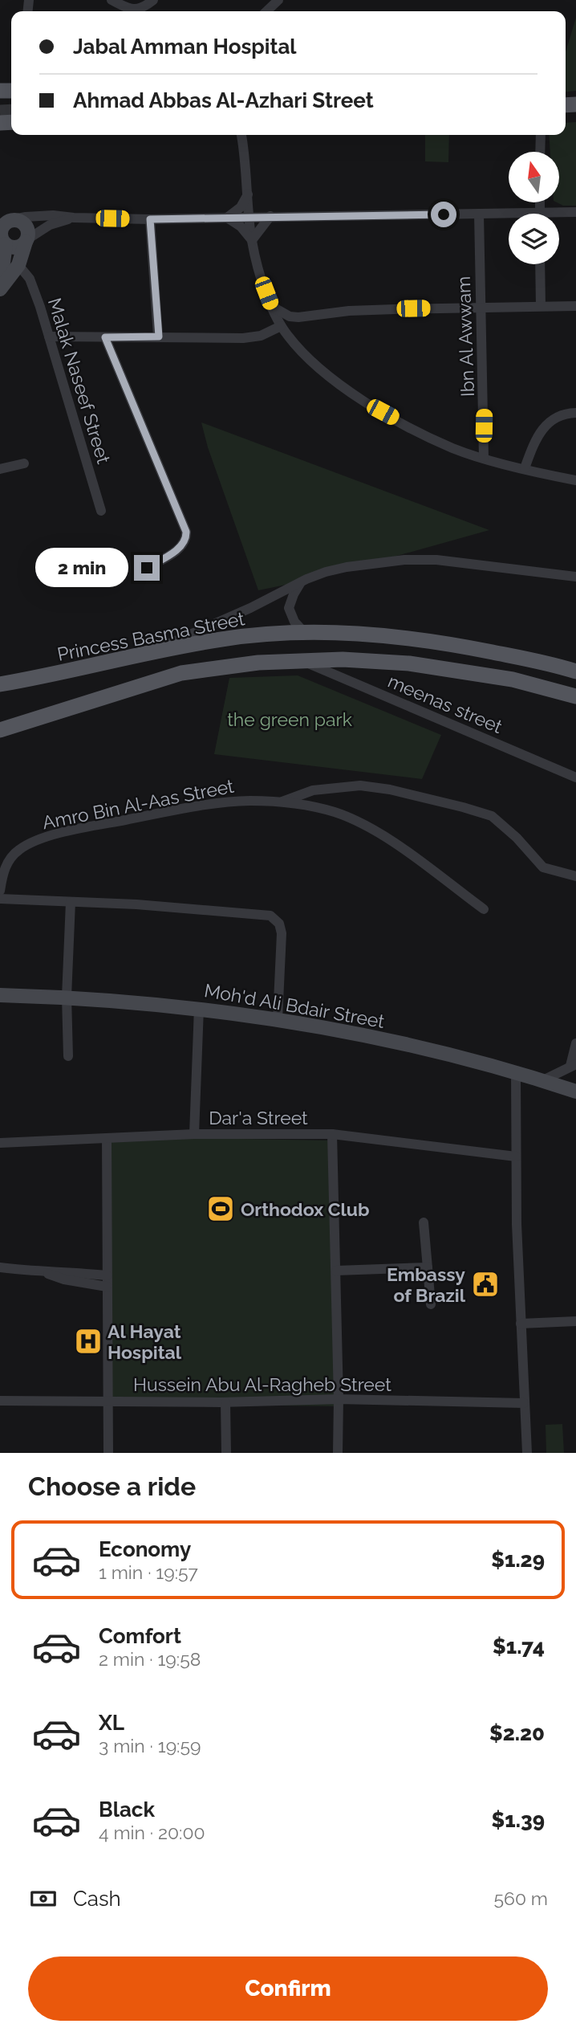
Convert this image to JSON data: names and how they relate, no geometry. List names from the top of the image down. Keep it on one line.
{"streets":{"main road":["Princess Basma Street"],"street":["Ibn Al Awwam","Malak Naseef Street","meenas street","Amro Bin Al-Aas Street","Moh'd Ali Bdair Street","Dar'a Street","Hussein Abu Al-Ragheb Street"]},"parks":["the green park"],"places":{"sports":["Orthodox Club"],"public building":["Embassy of Brazil"],"hospital":["Al Hayat Hospital"]},"north":"top","page":{"banner":["Jabal Amman Hospital","Ahmad Abbas Al-Azhari Street"],"bubble":"2 min","heading":"Choose a ride","list":[{"name":"Economy","note":"1 min · 19:57","value":"$1.29"},{"name":"Comfort","note":"2 min · 19:58","value":"$1.74"},{"name":"XL","note":"3 min · 19:59","value":"$2.20"},{"name":"Black","note":"4 min · 20:00","value":"$1.39"}],"pay":["Cash","560 m"],"buttons":"Confirm"}}
